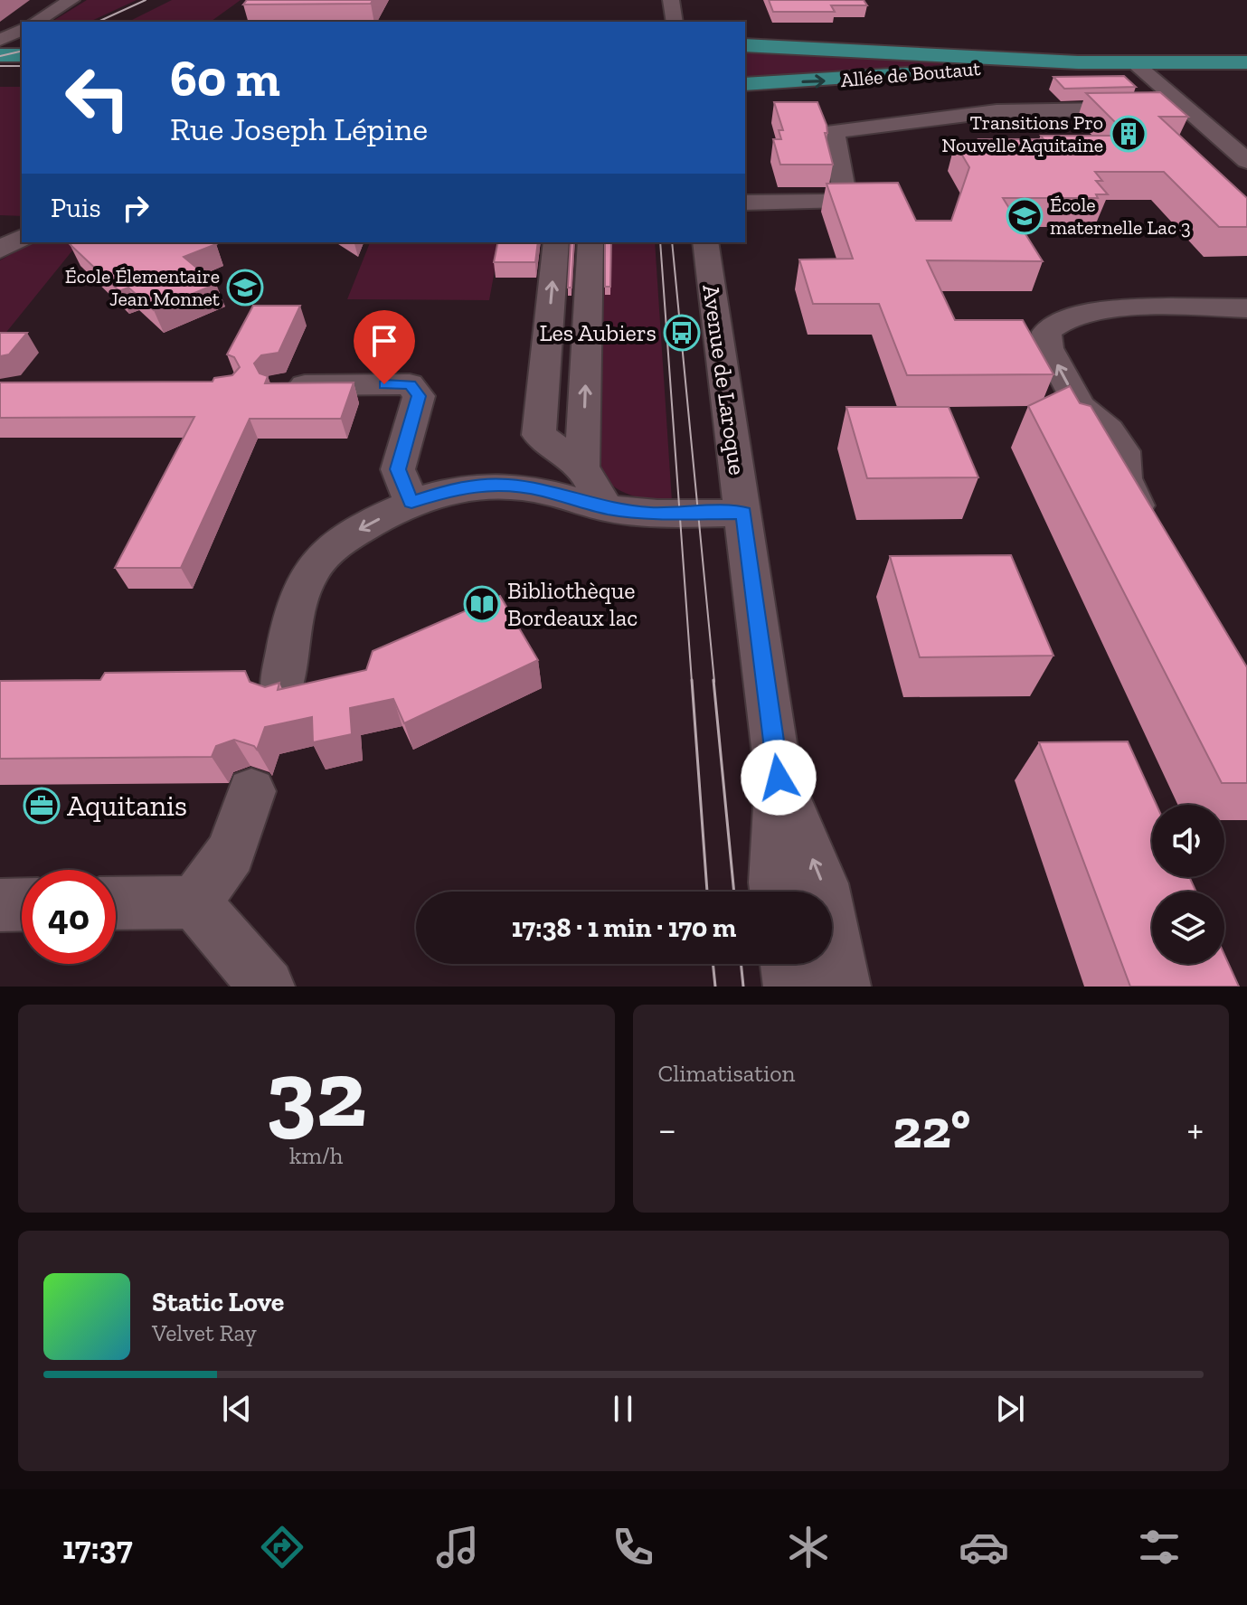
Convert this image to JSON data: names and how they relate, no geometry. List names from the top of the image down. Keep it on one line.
{"streets":{"main road":["Allée de Boutaut"],"street":["Avenue de Laroque"]},"places":{"building":["Transitions Pro Nouvelle Aquitaine"],"school or university":["École maternelle Lac 3","École Élementaire Jean Monnet"],"bus stop":["Les Aubiers"],"library":["Bibliothèque Bordeaux lac"],"office":["Aquitanis"]},"page":{"turn":["60 m","Rue Joseph Lépine"],"then":"Puis","limit":"40","trip":"17:38 · 1 min · 170 m","tile":[["32","km/h"],"Climatisation"],"heat":["−","22°","+"],"song":["Static Love","Velvet Ray"],"tabs":"17:37"}}
